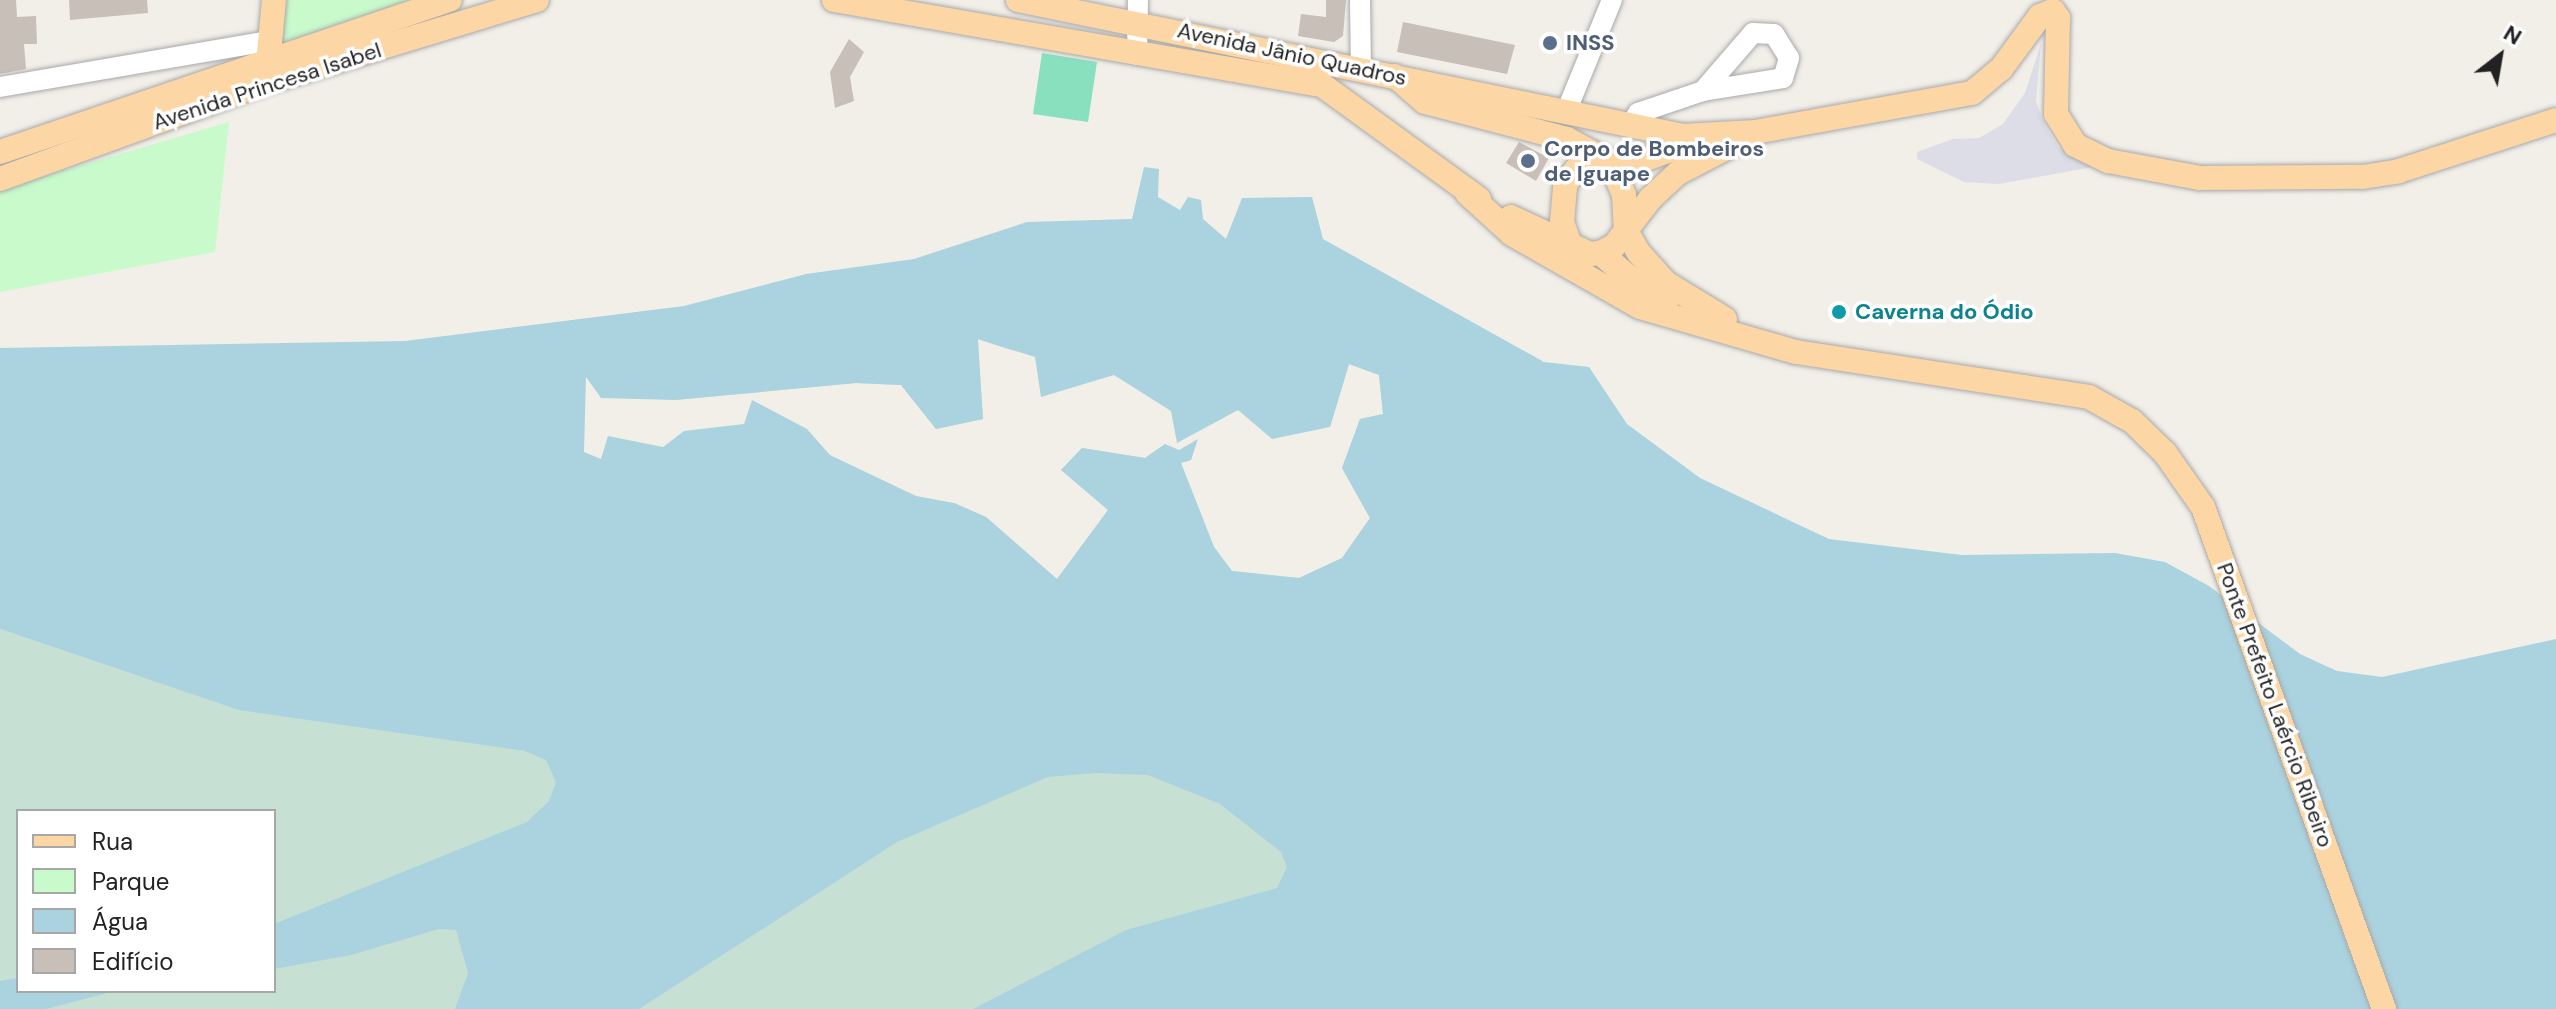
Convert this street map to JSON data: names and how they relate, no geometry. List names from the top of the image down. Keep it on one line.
{"streets":{"main road":["Avenida Jânio Quadros","Avenida Princesa Isabel","Ponte Prefeito Laércio Ribeiro"]},"places":["INSS","Corpo de Bombeiros de Iguape","Caverna do Ódio"],"legend":["Rua","Parque","Água","Edifício"],"north":"top right"}
